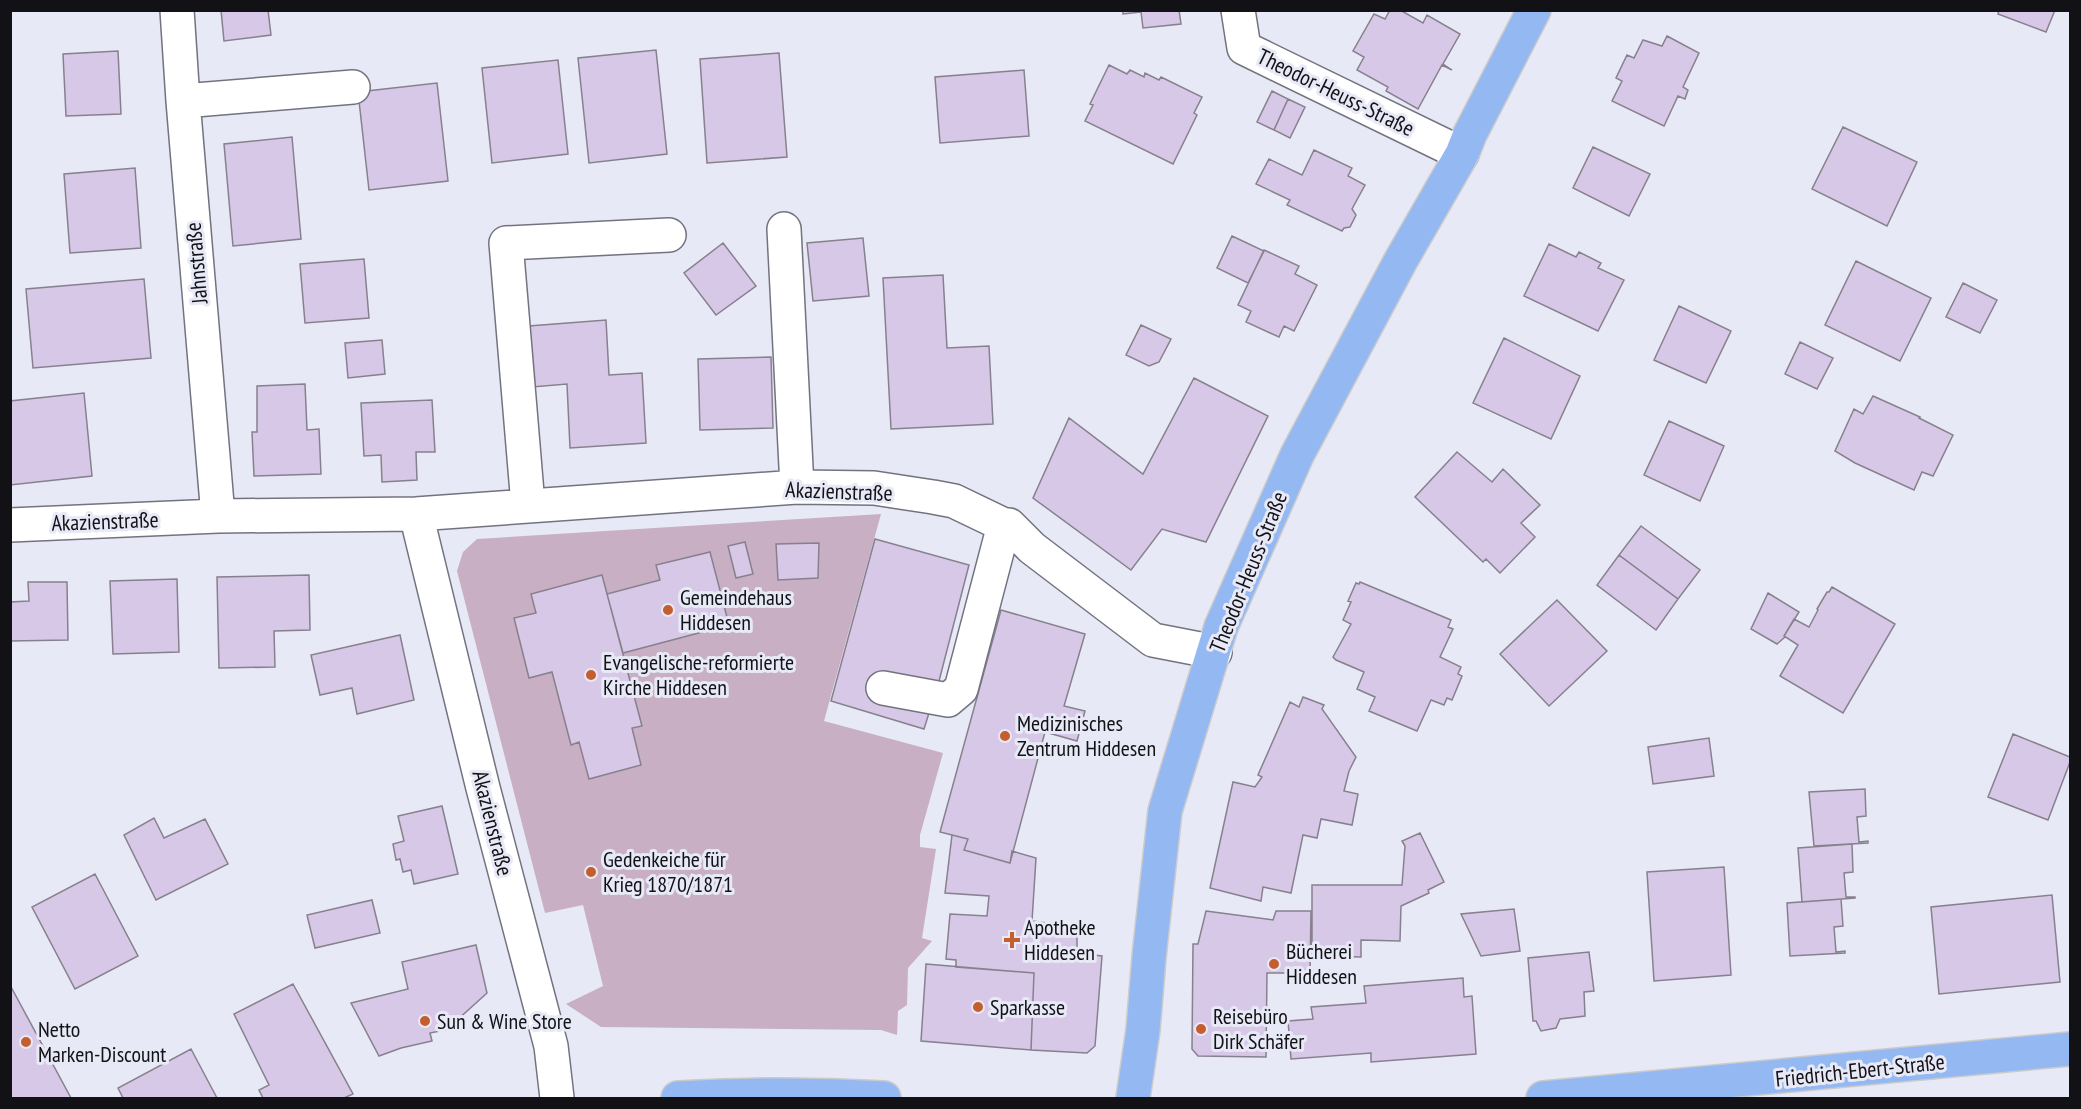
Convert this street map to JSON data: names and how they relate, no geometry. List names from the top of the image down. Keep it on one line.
{"streets":{"main road":["Theodor-Heuss-Straße","Friedrich-Ebert-Straße"],"street":["Jahnstraße","Akazienstraße"]},"crossings":[["Theodor-Heuss-Straße","Akazienstraße"],["Jahnstraße","Akazienstraße"]],"places":{"other":["Gemeindehaus Hiddesen","Evangelische-reformierte Kirche Hiddesen","Medizinisches Zentrum Hiddesen","Gedenkeiche für Krieg 1870/1871","Bücherei Hiddesen","Sparkasse","Sun & Wine Store","Reisebüro Dirk Schäfer","Netto Marken-Discount"],"health":["Apotheke Hiddesen"]}}
